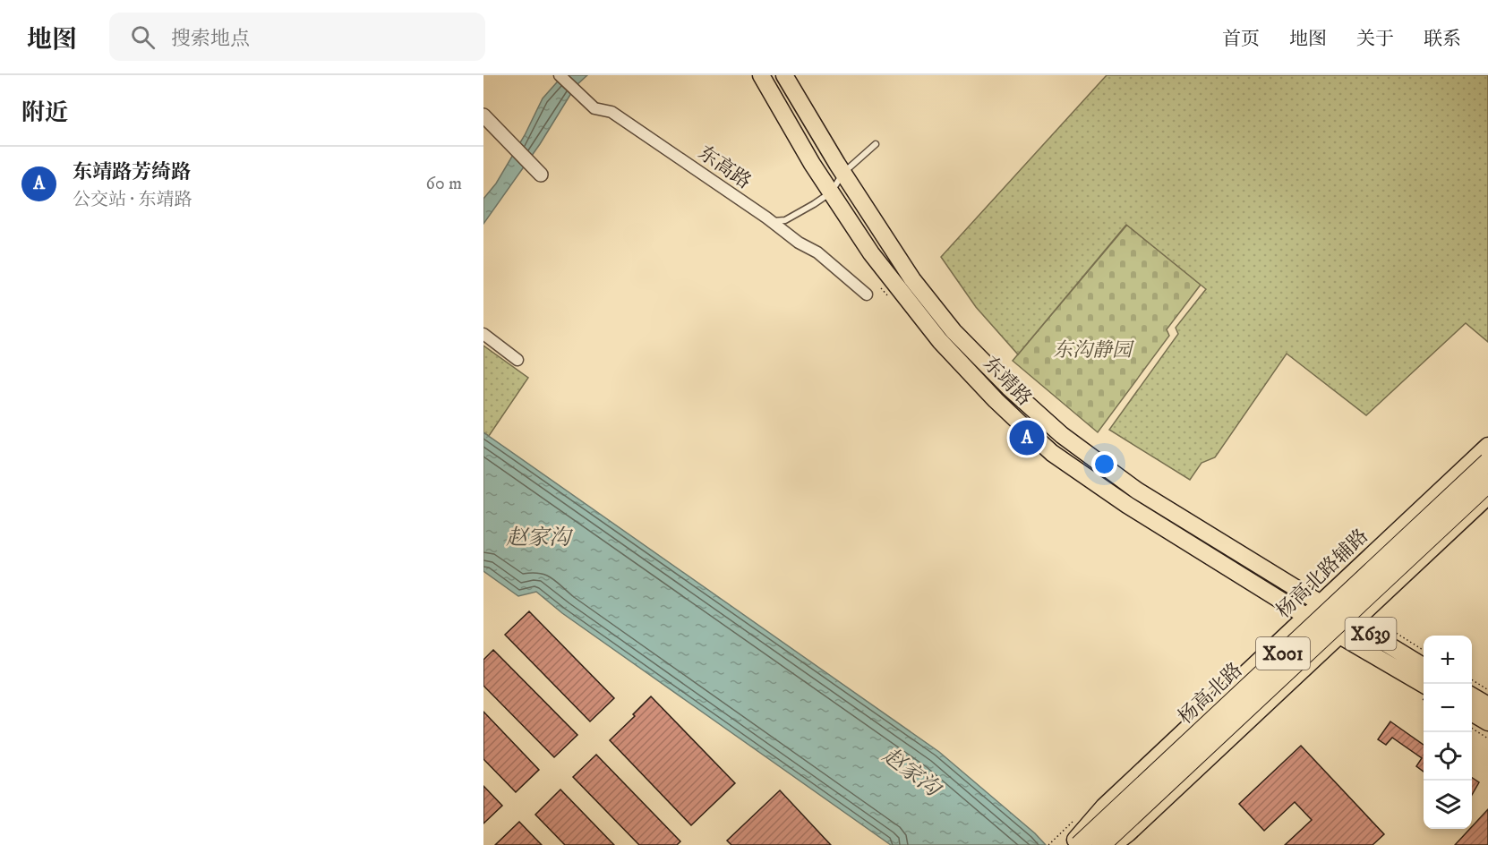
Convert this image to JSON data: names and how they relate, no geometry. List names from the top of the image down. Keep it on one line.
{"streets":{"highway":["X001","杨高北路"],"main road":["东靖路","杨高北路辅路","X639"],"street":["东高路"]},"crossings":[["东靖路","杨高北路辅路"],["东靖路","X001"]],"water":["赵家沟"],"parks":["东沟静园"],"page":{"header":"地图","search":"搜索地点","nav":["首页","地图","关于","联系"],"heading":"附近","list":[{"mark":"A","name":"东靖路芳绮路","note":"公交站 · 东靖路","value":"60 m"}],"pins":"A","map_buttons":["+","−"]}}
